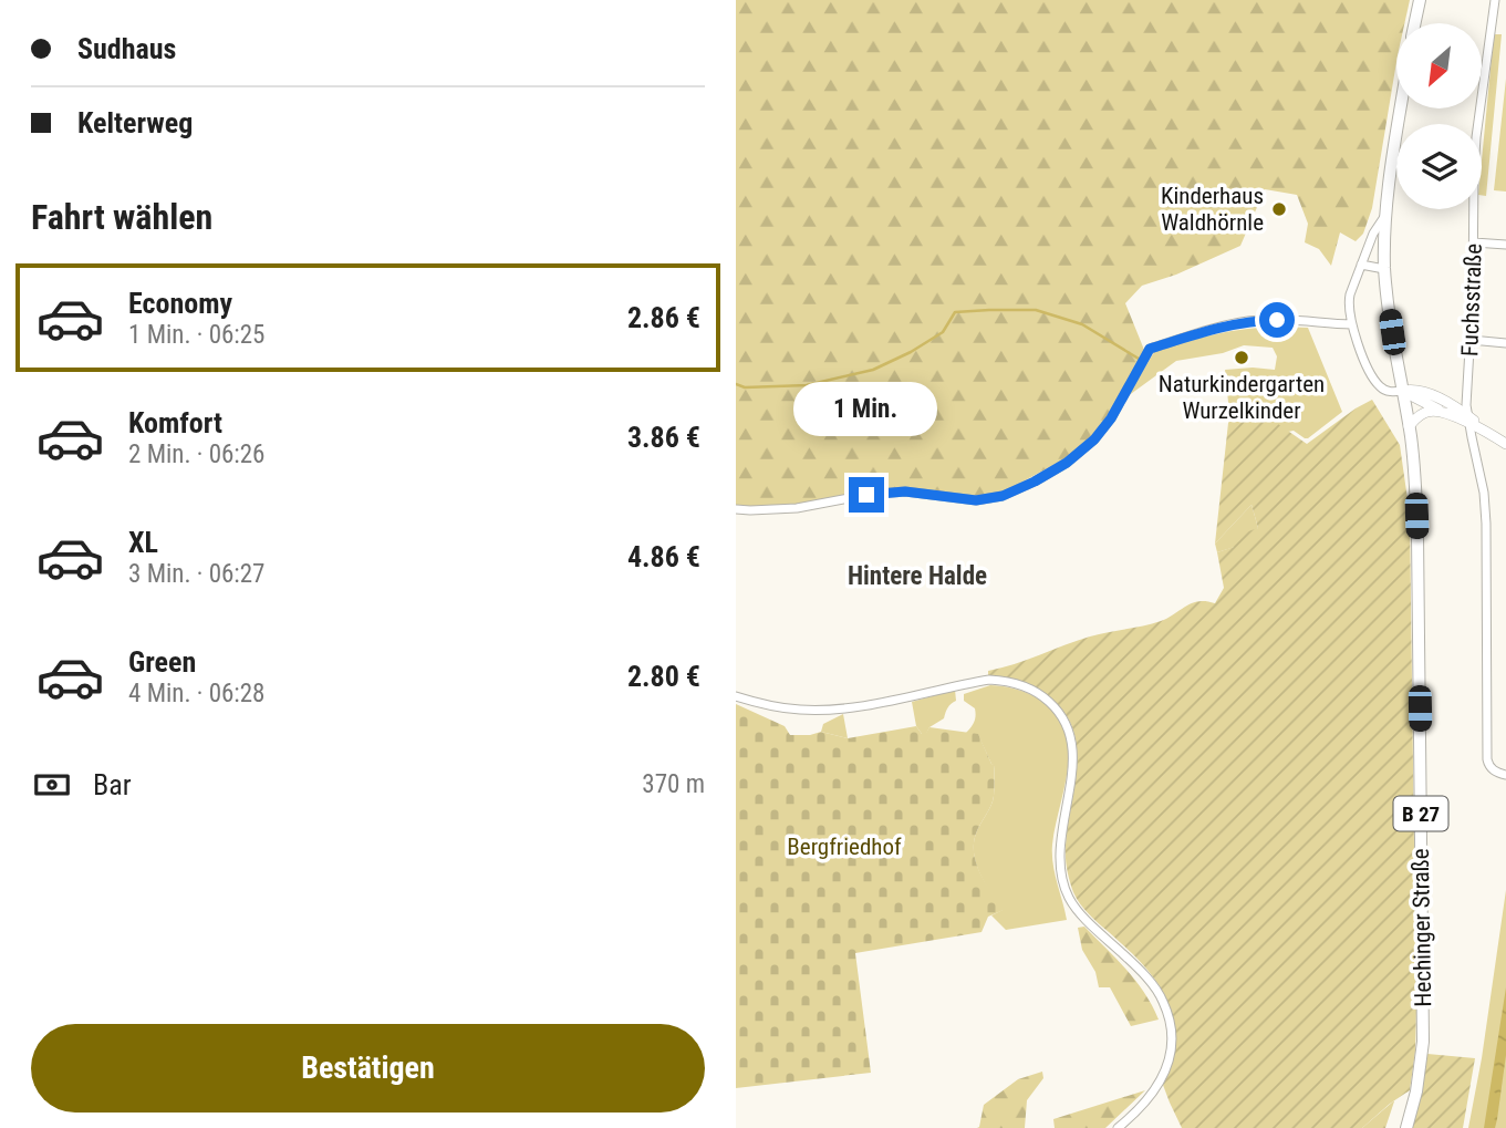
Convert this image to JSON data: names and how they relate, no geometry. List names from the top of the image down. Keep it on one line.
{"streets":{"main road":["B 27","Hechinger Straße"],"street":["Fuchsstraße"]},"districts":["Hintere Halde"],"parks":["Bergfriedhof"],"places":["Kinderhaus Waldhörnle","Naturkindergarten Wurzelkinder"],"north":"bottom left","page":{"banner":["Sudhaus","Kelterweg"],"heading":"Fahrt wählen","list":[{"name":"Economy","note":"1 Min. · 06:25","value":"2.86 €"},{"name":"Komfort","note":"2 Min. · 06:26","value":"3.86 €"},{"name":"XL","note":"3 Min. · 06:27","value":"4.86 €"},{"name":"Green","note":"4 Min. · 06:28","value":"2.80 €"}],"bubble":"1 Min.","pay":["Bar","370 m"],"buttons":"Bestätigen"}}
